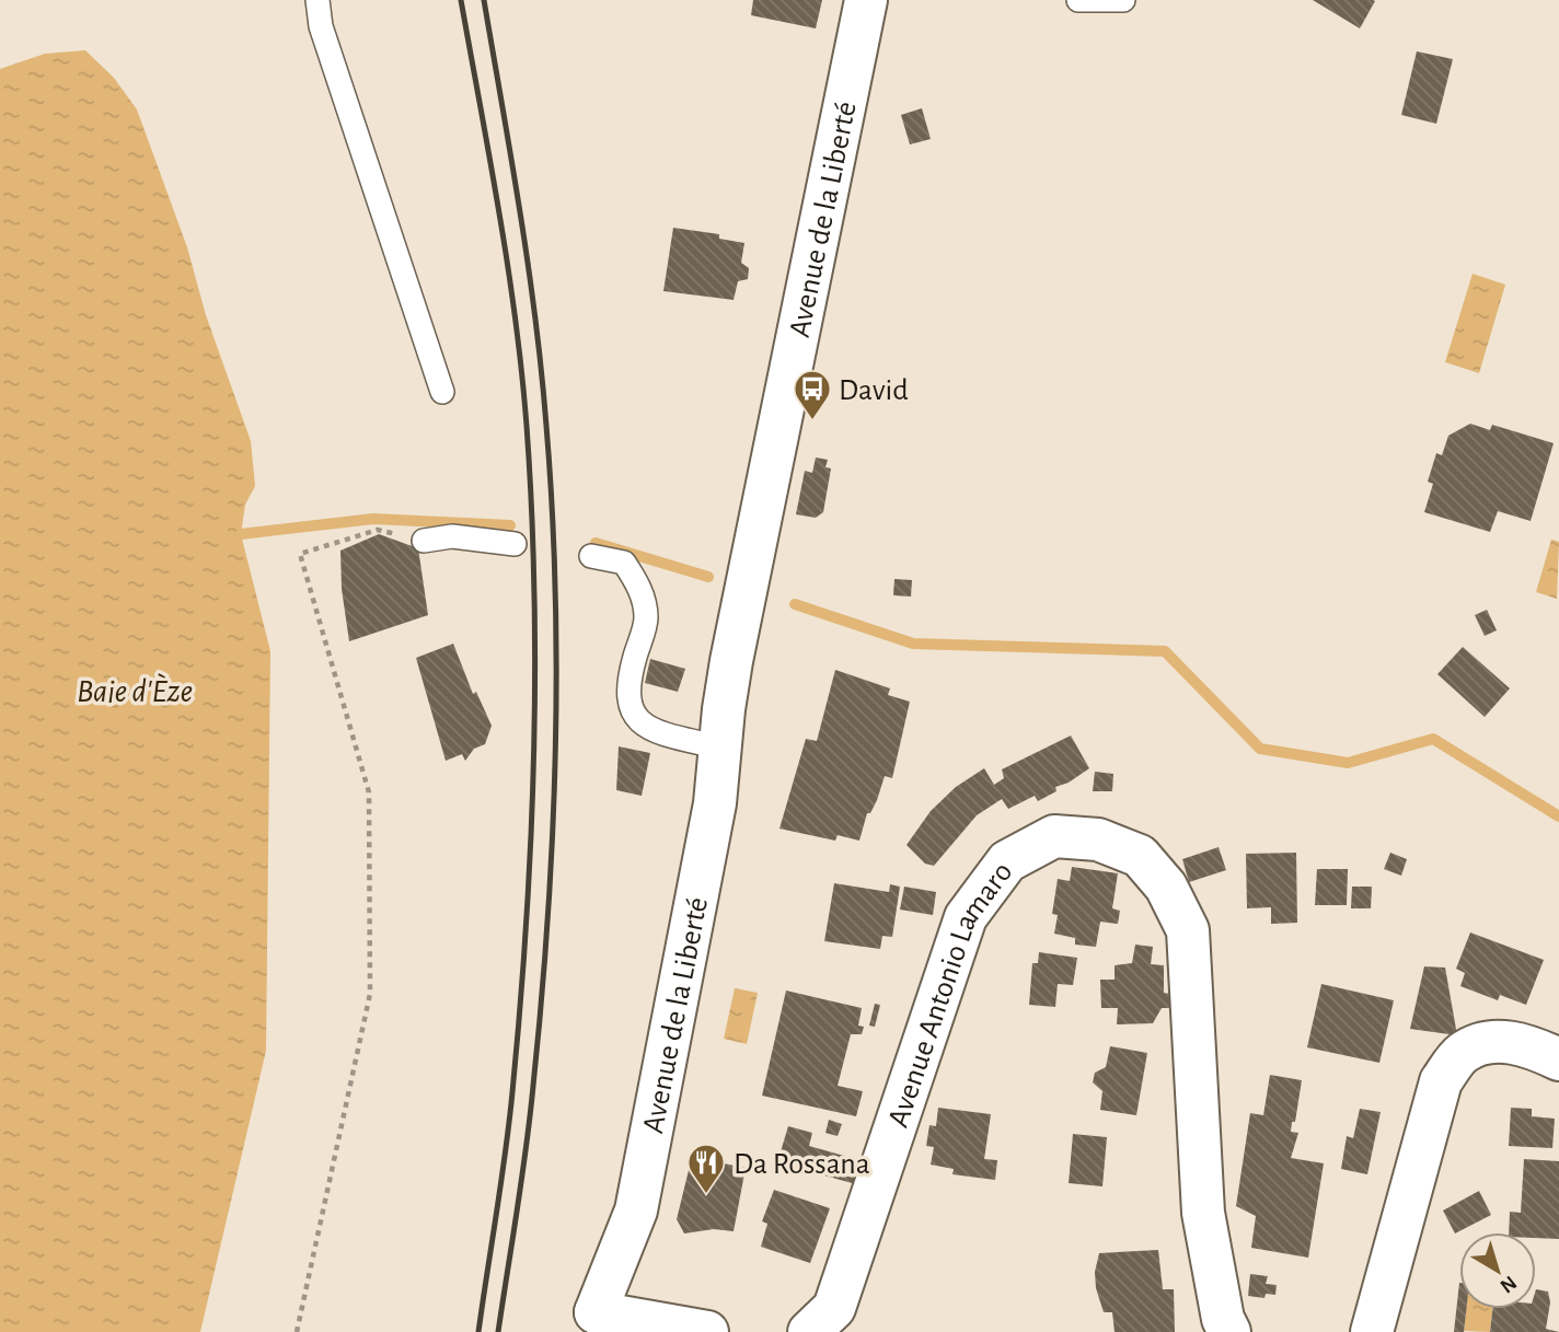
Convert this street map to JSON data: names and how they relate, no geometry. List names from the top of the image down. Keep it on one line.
{"streets":{"street":["Avenue de la Liberté","Avenue Antonio Lamaro"]},"water":["Baie d'Èze"],"places":{"bus stop":["David"],"restaurant":["Da Rossana"]},"north":"bottom right"}
